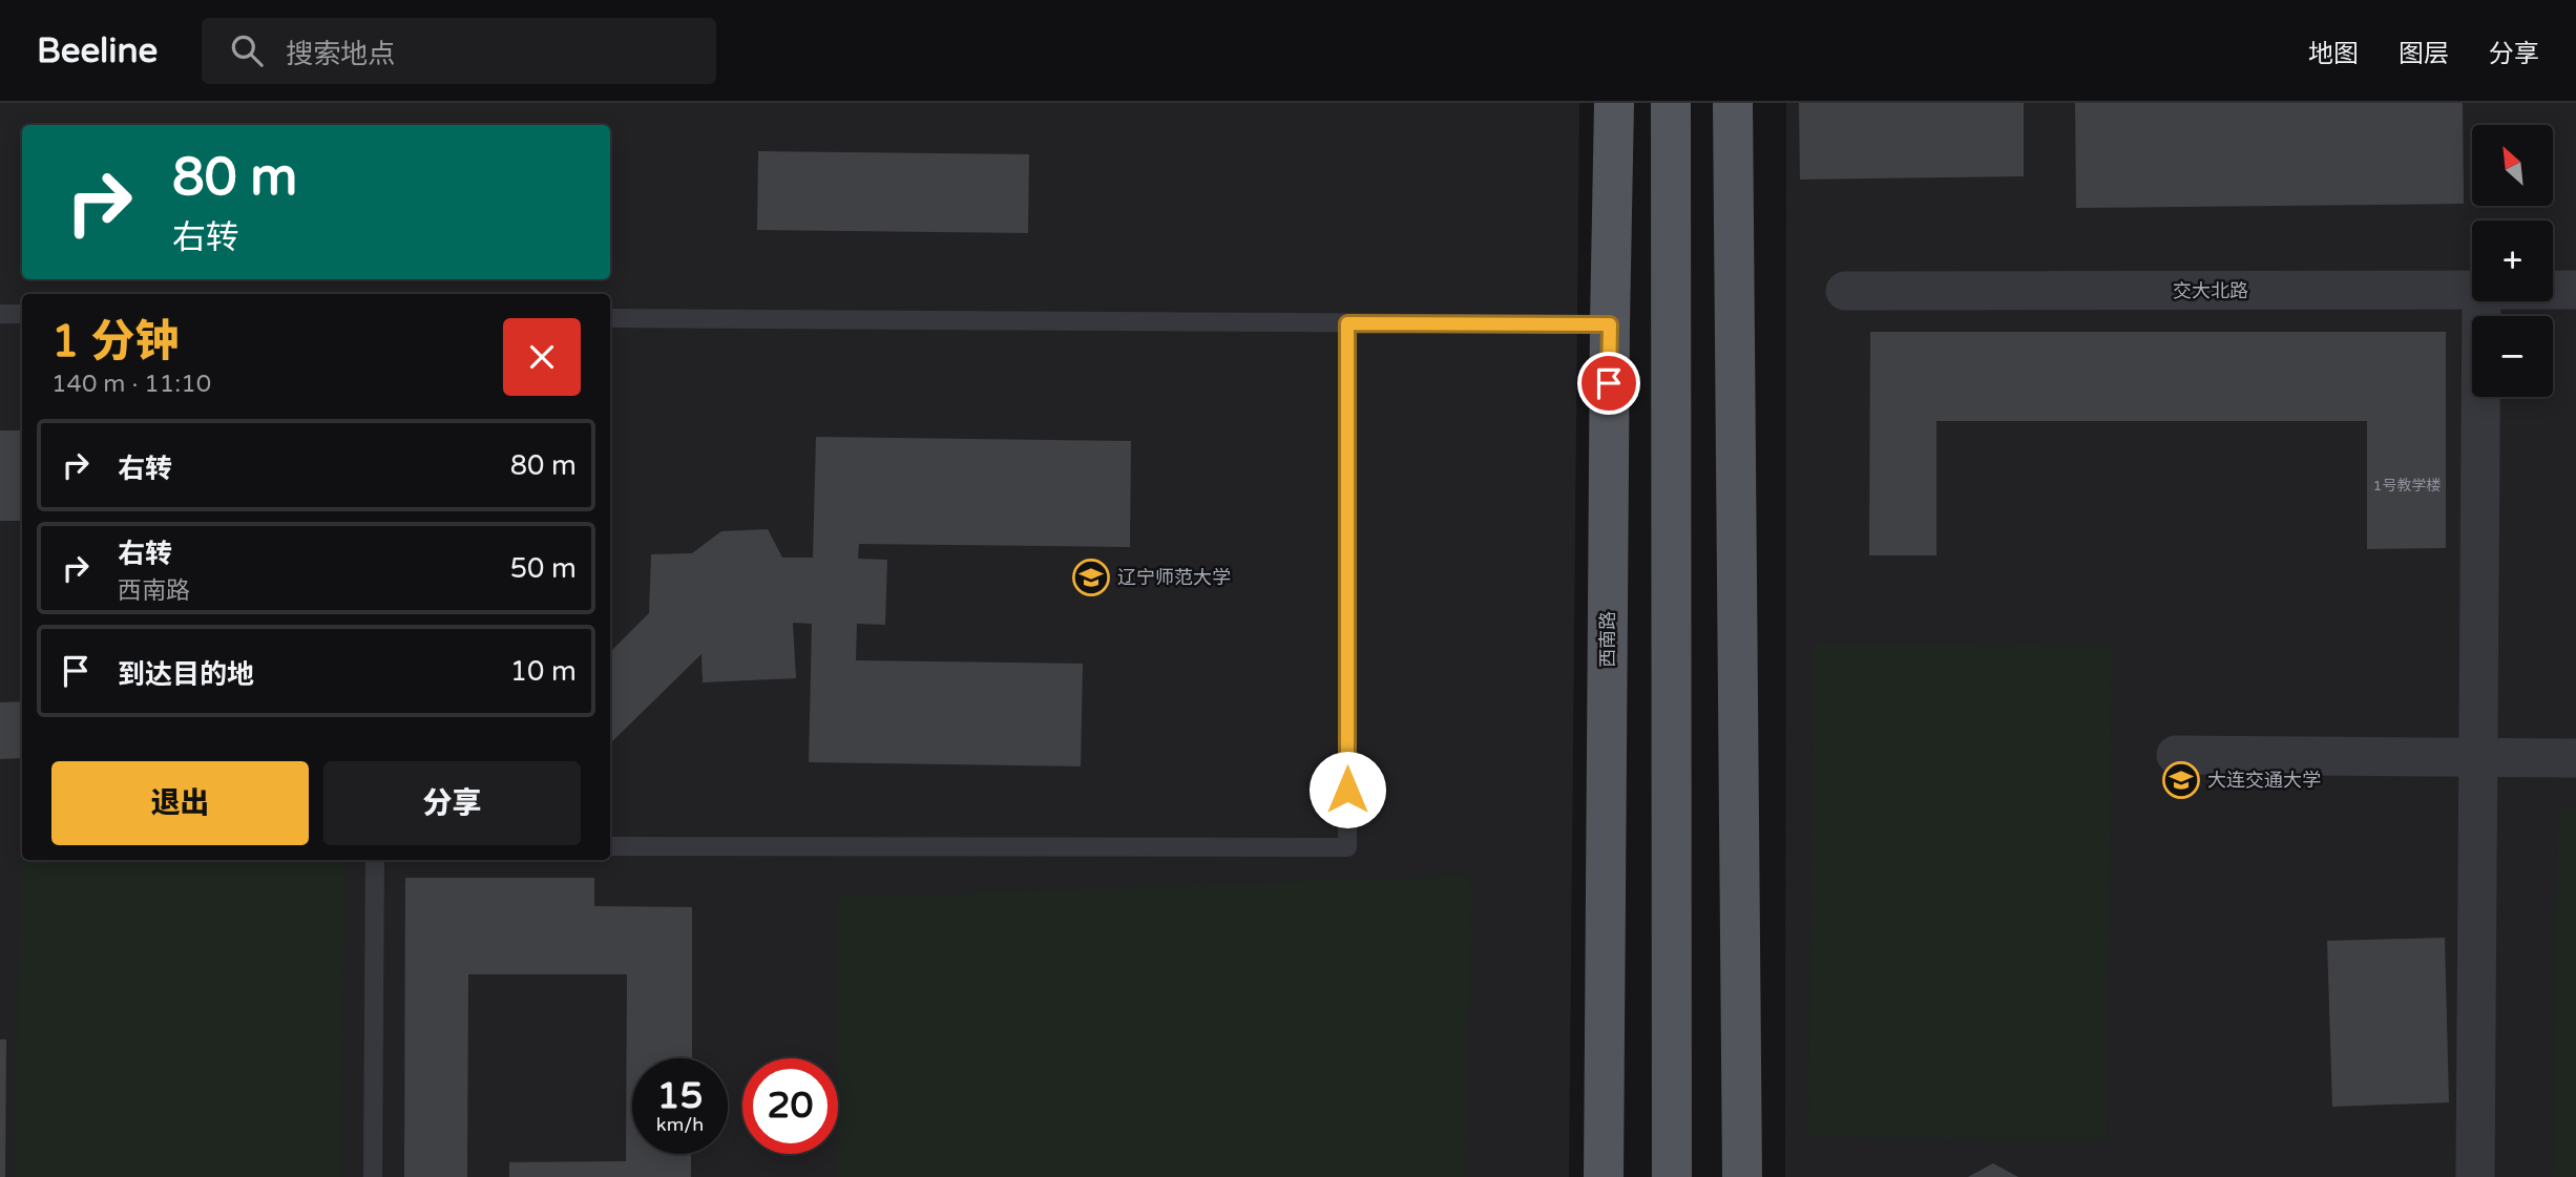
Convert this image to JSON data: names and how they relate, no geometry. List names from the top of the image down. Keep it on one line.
{"streets":{"main road":["西南路"],"street":["交大北路"]},"places":{"school or university":["辽宁师范大学","大连交通大学"]},"house_numbers":["1号教学楼"],"north":"top left","page":{"header":"Beeline","search":"搜索地点","nav":["地图","图层","分享"],"map_buttons":["+","−"],"turn":["80 m","右转"],"heading":["1 分钟","140 m · 11:10"],"list":[{"name":"右转","value":"80 m"},{"name":"右转","note":"西南路","value":"50 m"},{"name":"到达目的地","value":"10 m"}],"buttons":["退出","分享"],"speed":"15 km/h","limit":"20"}}
